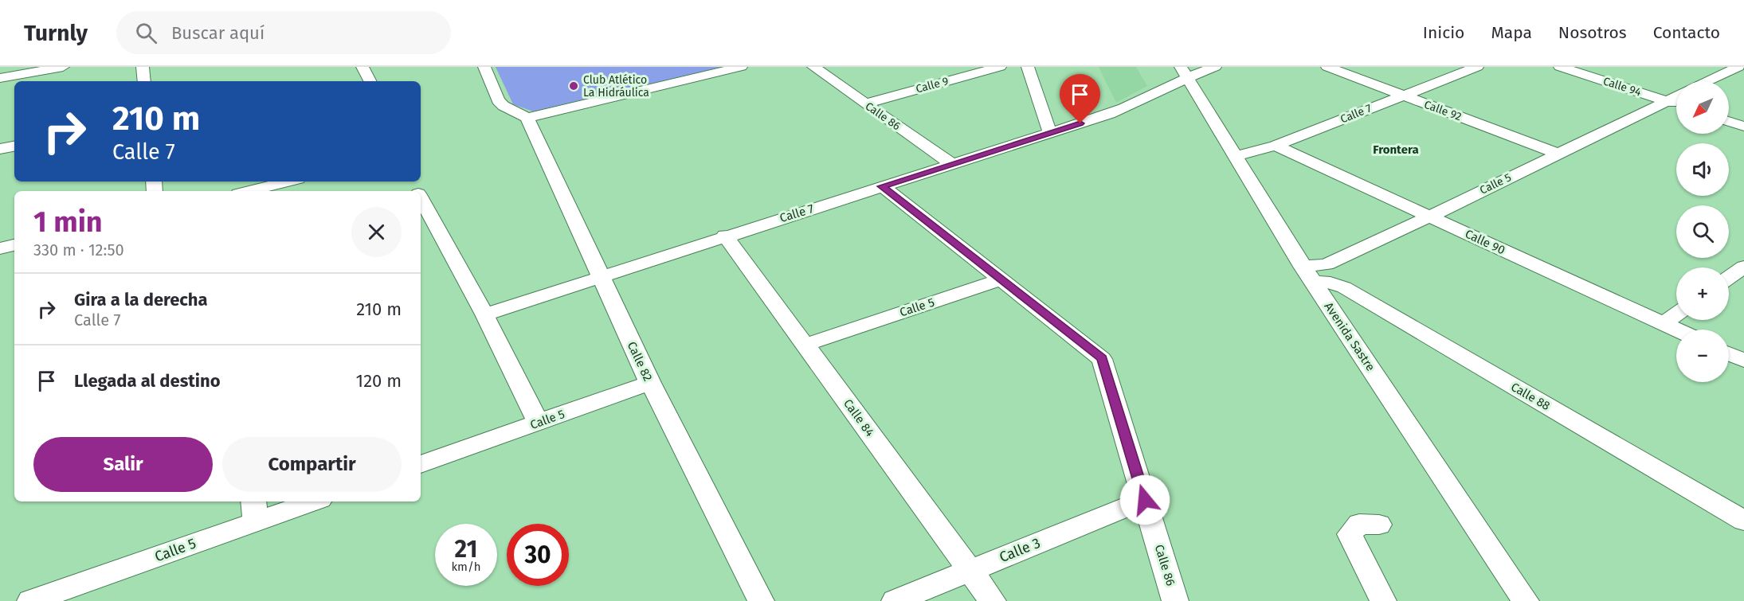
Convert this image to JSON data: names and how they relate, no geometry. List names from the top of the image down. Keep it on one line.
{"streets":{"street":["Calle 9","Calle 94","Calle 92","Calle 7","Calle 86","Calle 5","Calle 90","Avenida Sastre","Calle 82","Calle 88","Calle 84","Calle 3"]},"crossings":[["Calle 9","Calle 86"],["Calle 94","Calle 5"],["Calle 92","Calle 7"],["Calle 92","Calle 5"],["Calle 7","Calle 86"],["Calle 7","Calle 90"],["Calle 7","Avenida Sastre"],["Calle 7","Calle 82"],["Calle 7","Calle 84"],["Calle 86","Calle 5"],["Calle 86","Calle 3"],["Calle 5","Calle 90"],["Calle 5","Avenida Sastre"],["Calle 5","Calle 82"],["Calle 5","Calle 88"],["Calle 5","Calle 84"],["Avenida Sastre","Calle 88"],["Calle 84","Calle 3"]],"districts":["Frontera"],"places":["Club Atlético La Hidráulica"],"north":"bottom left","page":{"header":"Turnly","search":"Buscar aquí","nav":["Inicio","Mapa","Nosotros","Contacto"],"map_buttons":["+","−"],"turn":["210 m","Calle 7"],"heading":["1 min","330 m · 12:50"],"list":[{"name":"Gira a la derecha","note":"Calle 7","value":"210 m"},{"name":"Llegada al destino","value":"120 m"}],"buttons":["Salir","Compartir"],"speed":"21 km/h","limit":"30"}}
